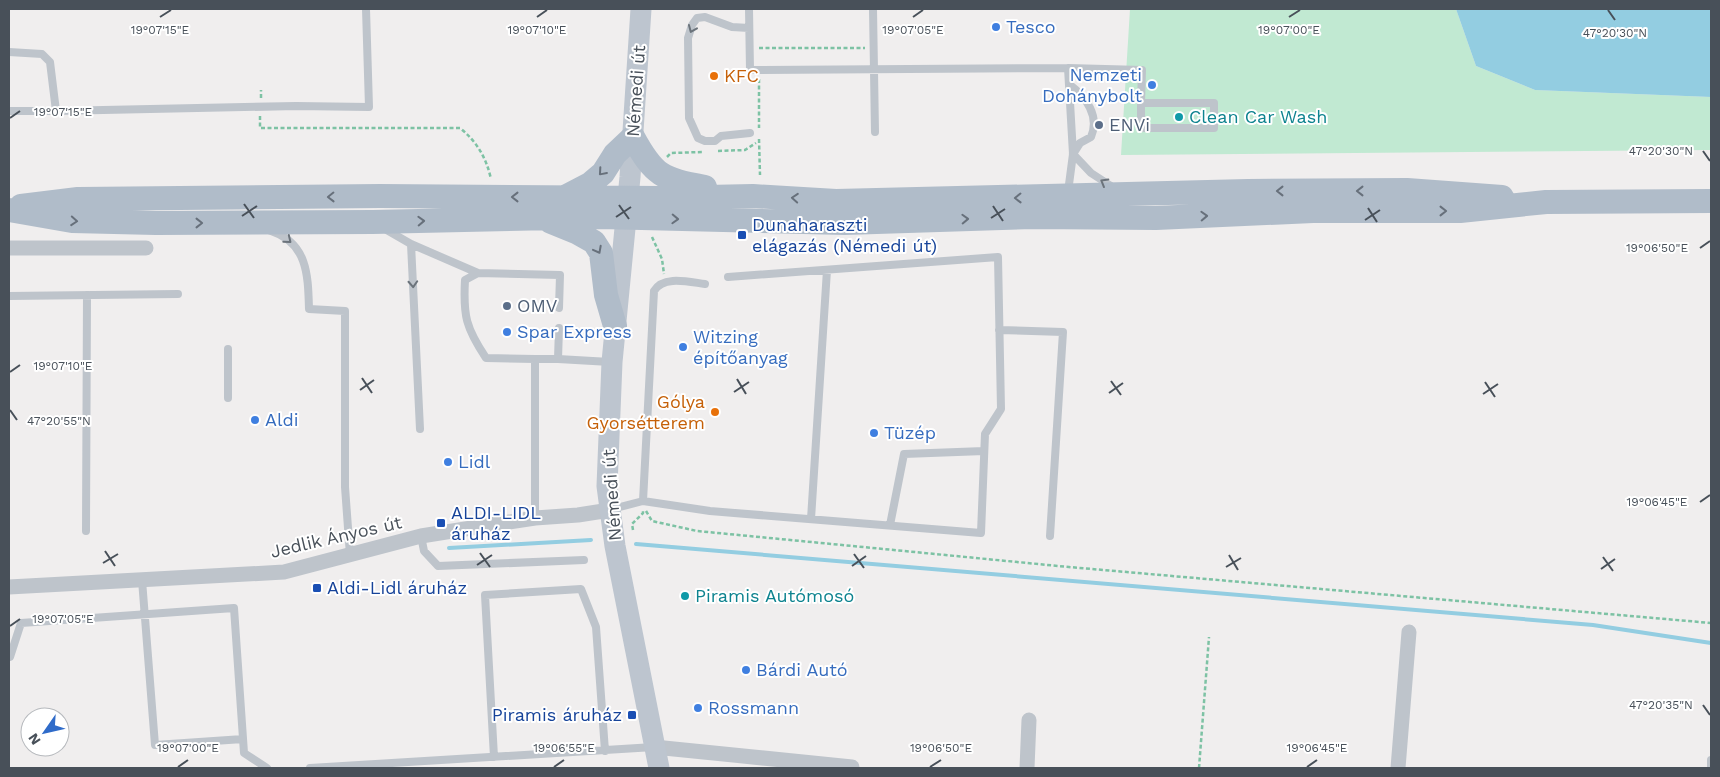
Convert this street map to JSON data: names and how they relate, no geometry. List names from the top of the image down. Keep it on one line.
{"streets":{"main road":["Némedi út"],"street":["Jedlik Ányos út"]},"crossings":[["Némedi út","Jedlik Ányos út"]],"places":{"other":["Tesco","KFC","Nemzeti Dohánybolt","Clean Car Wash","ENVi","OMV","Spar Express","Witzing építőanyag","Gólya Gyorsétterem","Aldi","Tüzép","Lidl","Piramis Autómosó","Bárdi Autó","Rossmann"],"transit":["Dunaharaszti elágazás (Némedi út)","ALDI-LIDL áruház","Aldi-Lidl áruház","Piramis áruház"]},"north":"bottom left","coordinates":["19°07'15\"E","19°07'10\"E","19°07'05\"E","19°07'00\"E","47°20'30\"N","19°06'50\"E","47°20'55\"N","19°06'45\"E","47°20'35\"N","19°06'55\"E"]}
